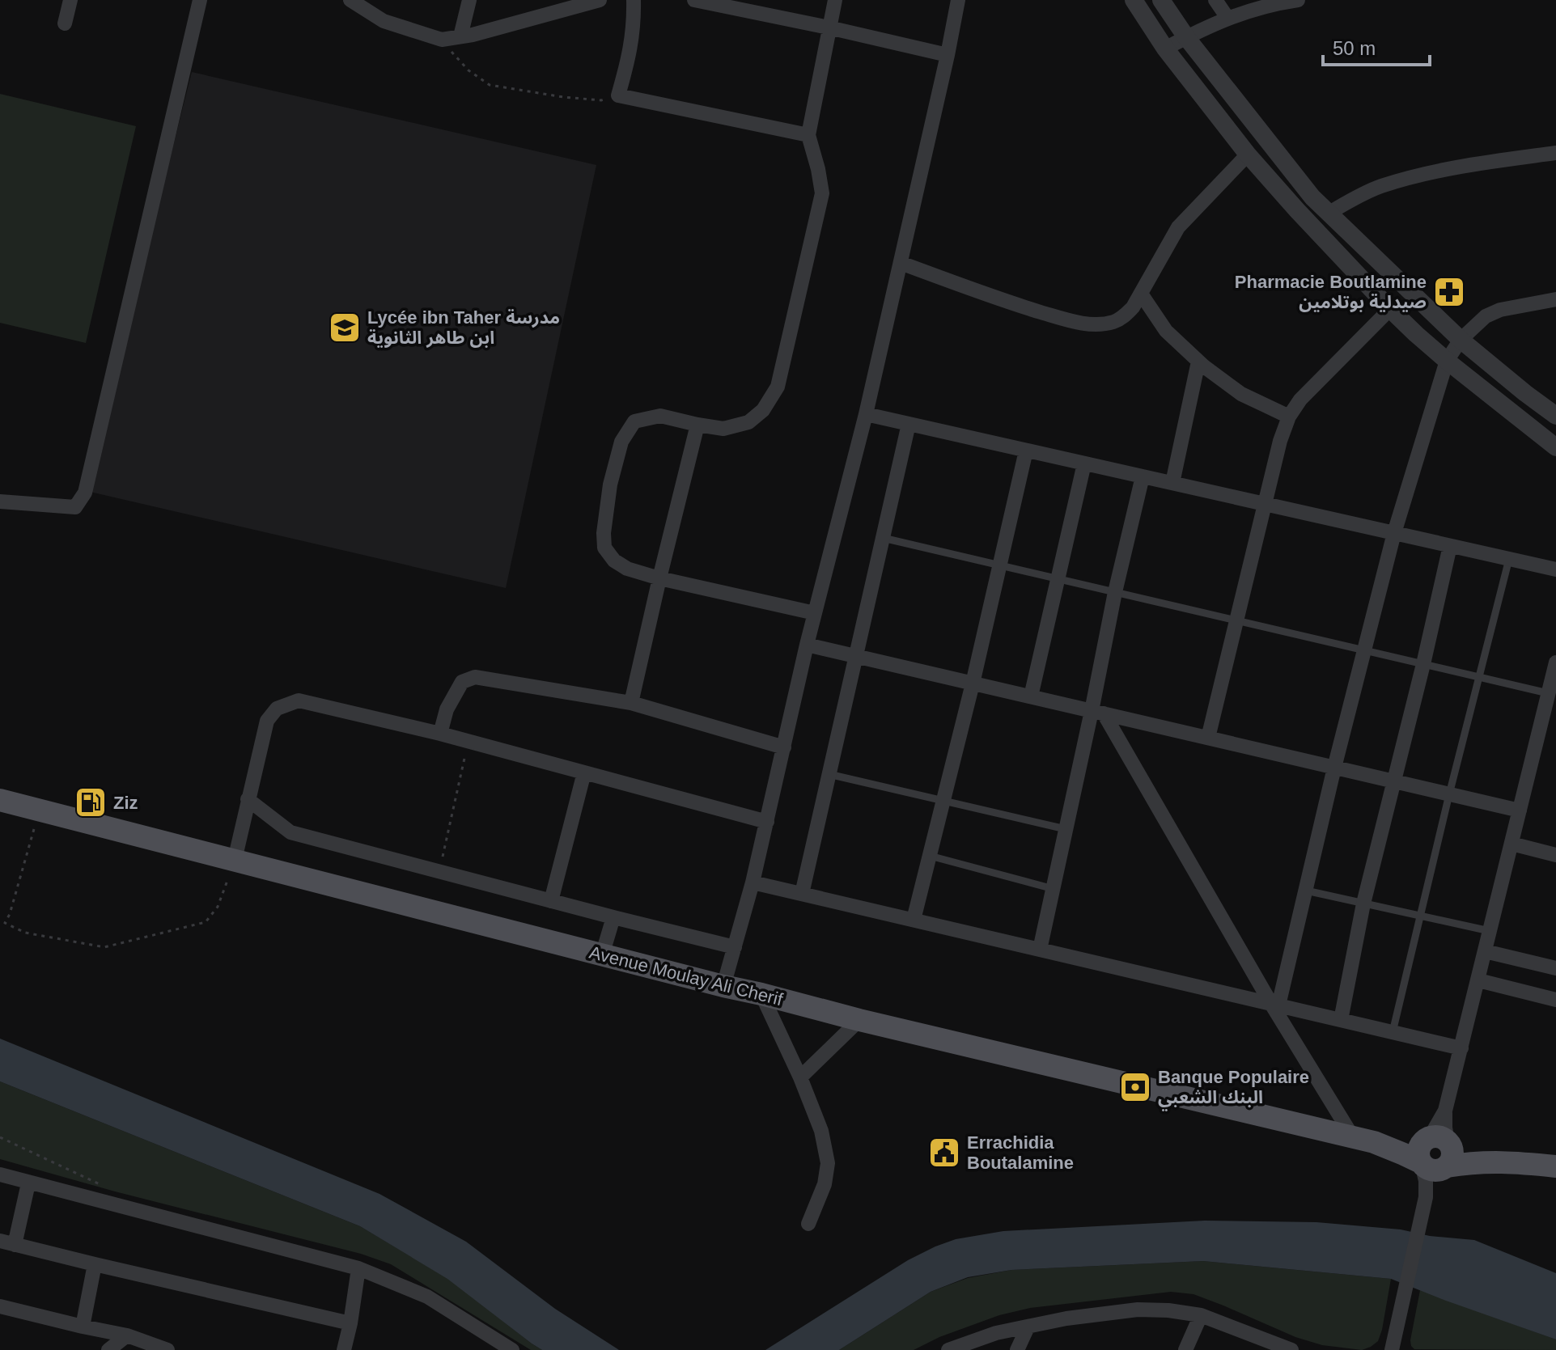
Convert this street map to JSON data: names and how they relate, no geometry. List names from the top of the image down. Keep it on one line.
{"streets":{"main road":["Avenue Moulay Ali Cherif"]},"places":{"pharmacy":["Pharmacie Boutlamine صيدلية بوتلامين"],"school or university":["Lycée ibn Taher مدرسة ابن طاهر الثانوية"],"fuel station":["Ziz"],"bank":["Banque Populaire البنك الشعبي"],"public building":["Errachidia Boutalamine"]},"scale_bar":"50 m"}
